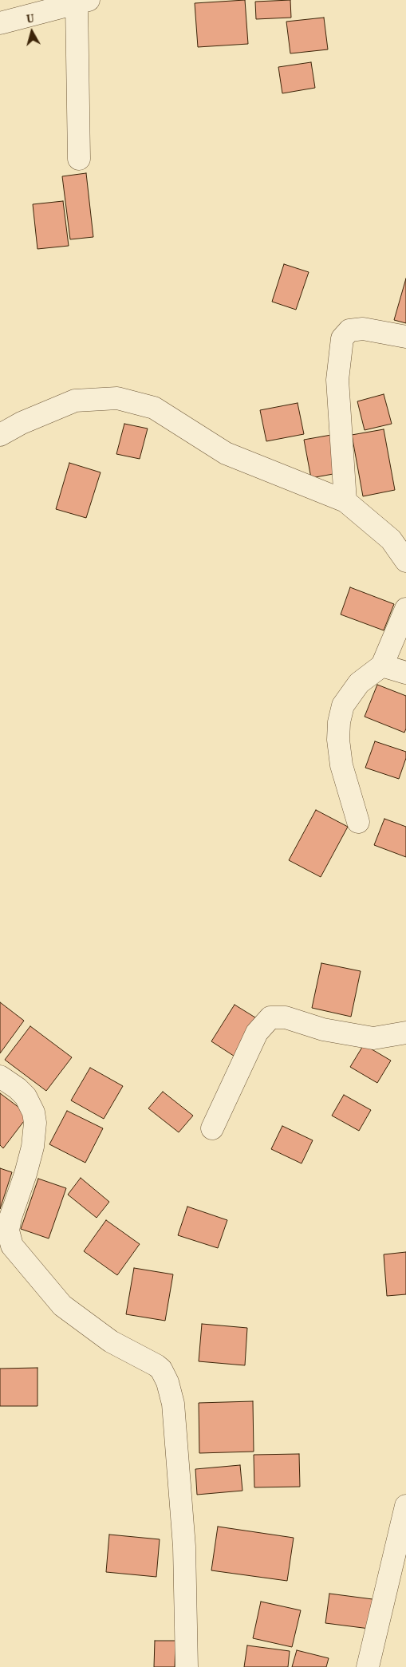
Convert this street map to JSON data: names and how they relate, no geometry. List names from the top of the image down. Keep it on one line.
{"north":"top"}
